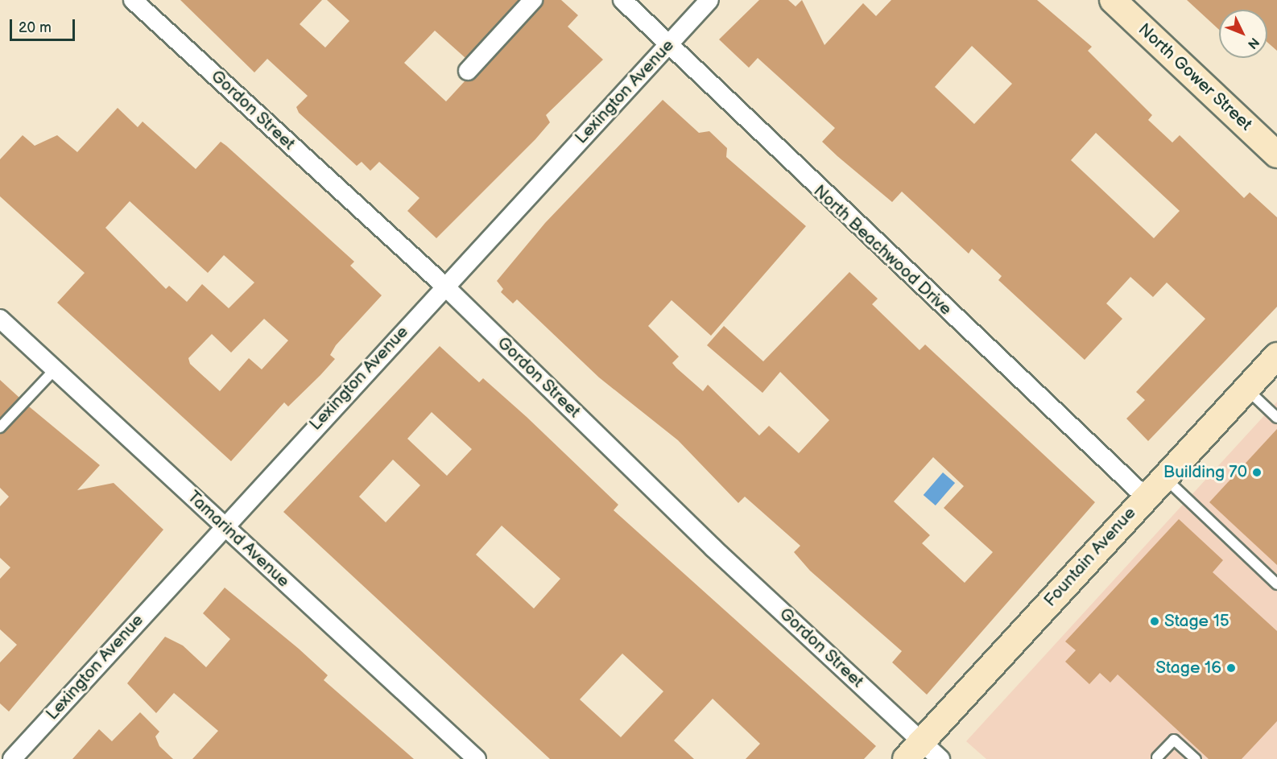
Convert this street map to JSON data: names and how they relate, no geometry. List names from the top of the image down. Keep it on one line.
{"streets":{"street":["North Gower Street","Lexington Avenue","Gordon Street","North Beachwood Drive","Tamarind Avenue","Fountain Avenue"]},"crossings":[["Lexington Avenue","Gordon Street"],["Lexington Avenue","North Beachwood Drive"],["Lexington Avenue","Tamarind Avenue"],["Gordon Street","Fountain Avenue"],["North Beachwood Drive","Fountain Avenue"]],"places":["Building 70","Stage 15","Stage 16"],"scale_bar":"20 m","north":"bottom right"}
